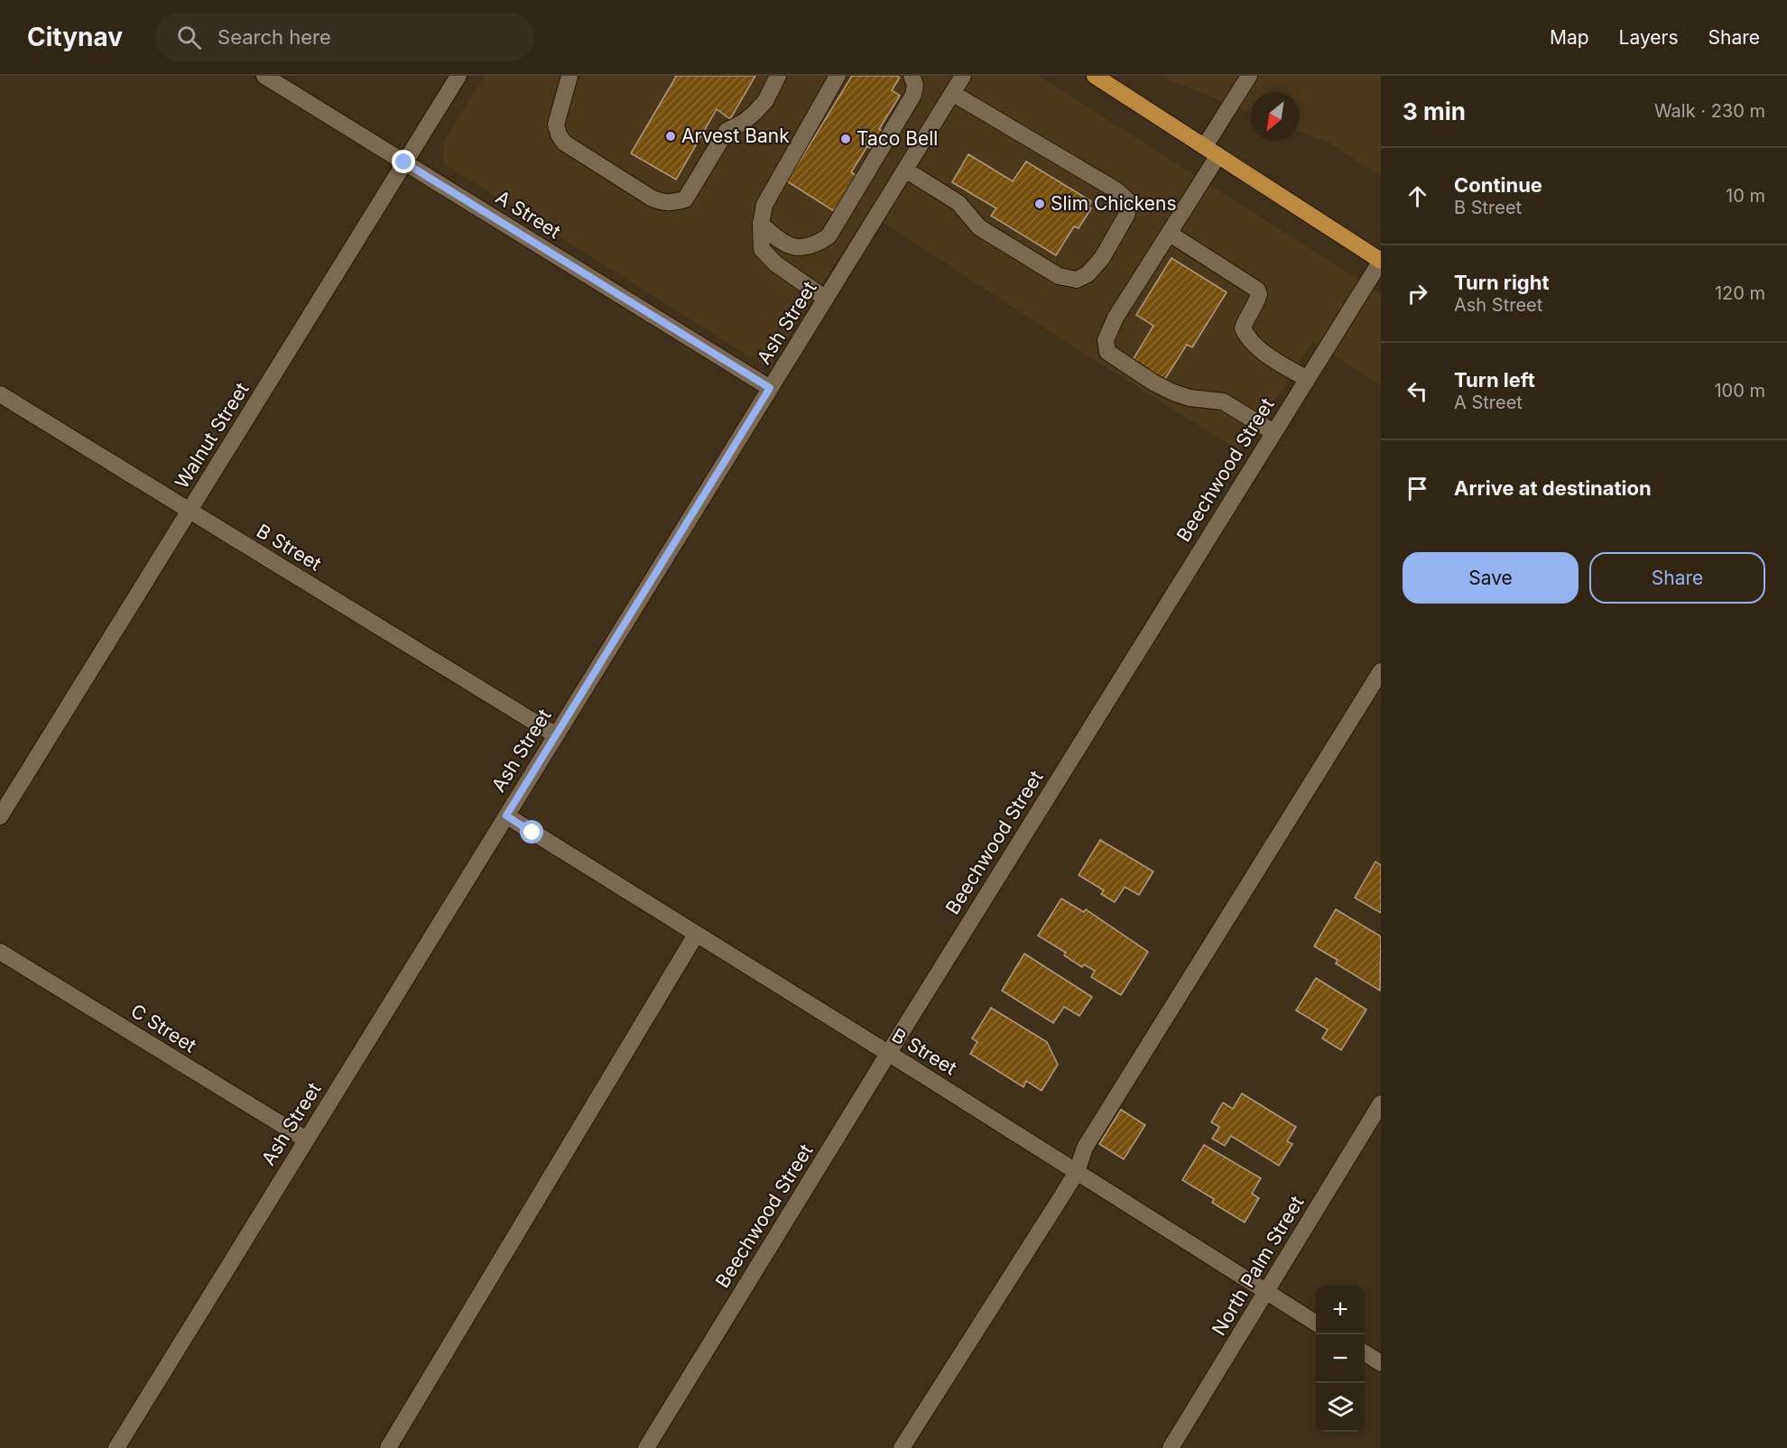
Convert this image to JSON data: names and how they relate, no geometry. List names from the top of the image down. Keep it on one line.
{"streets":{"street":["A Street","Ash Street","Walnut Street","Beechwood Street","B Street","C Street","North Palm Street"]},"crossings":[["A Street","Ash Street"],["A Street","Walnut Street"],["Ash Street","B Street"],["Ash Street","C Street"],["Walnut Street","B Street"],["Beechwood Street","B Street"],["B Street","North Palm Street"]],"places":["Arvest Bank","Taco Bell","Slim Chickens"],"north":"bottom left","page":{"header":"Citynav","search":"Search here","nav":["Map","Layers","Share"],"heading":["3 min","Walk · 230 m"],"list":[["Continue","B Street","10 m"],["Turn right","Ash Street","120 m"],["Turn left","A Street","100 m"],"Arrive at destination"],"buttons":["Save","Share"],"map_buttons":["+","−"]}}
